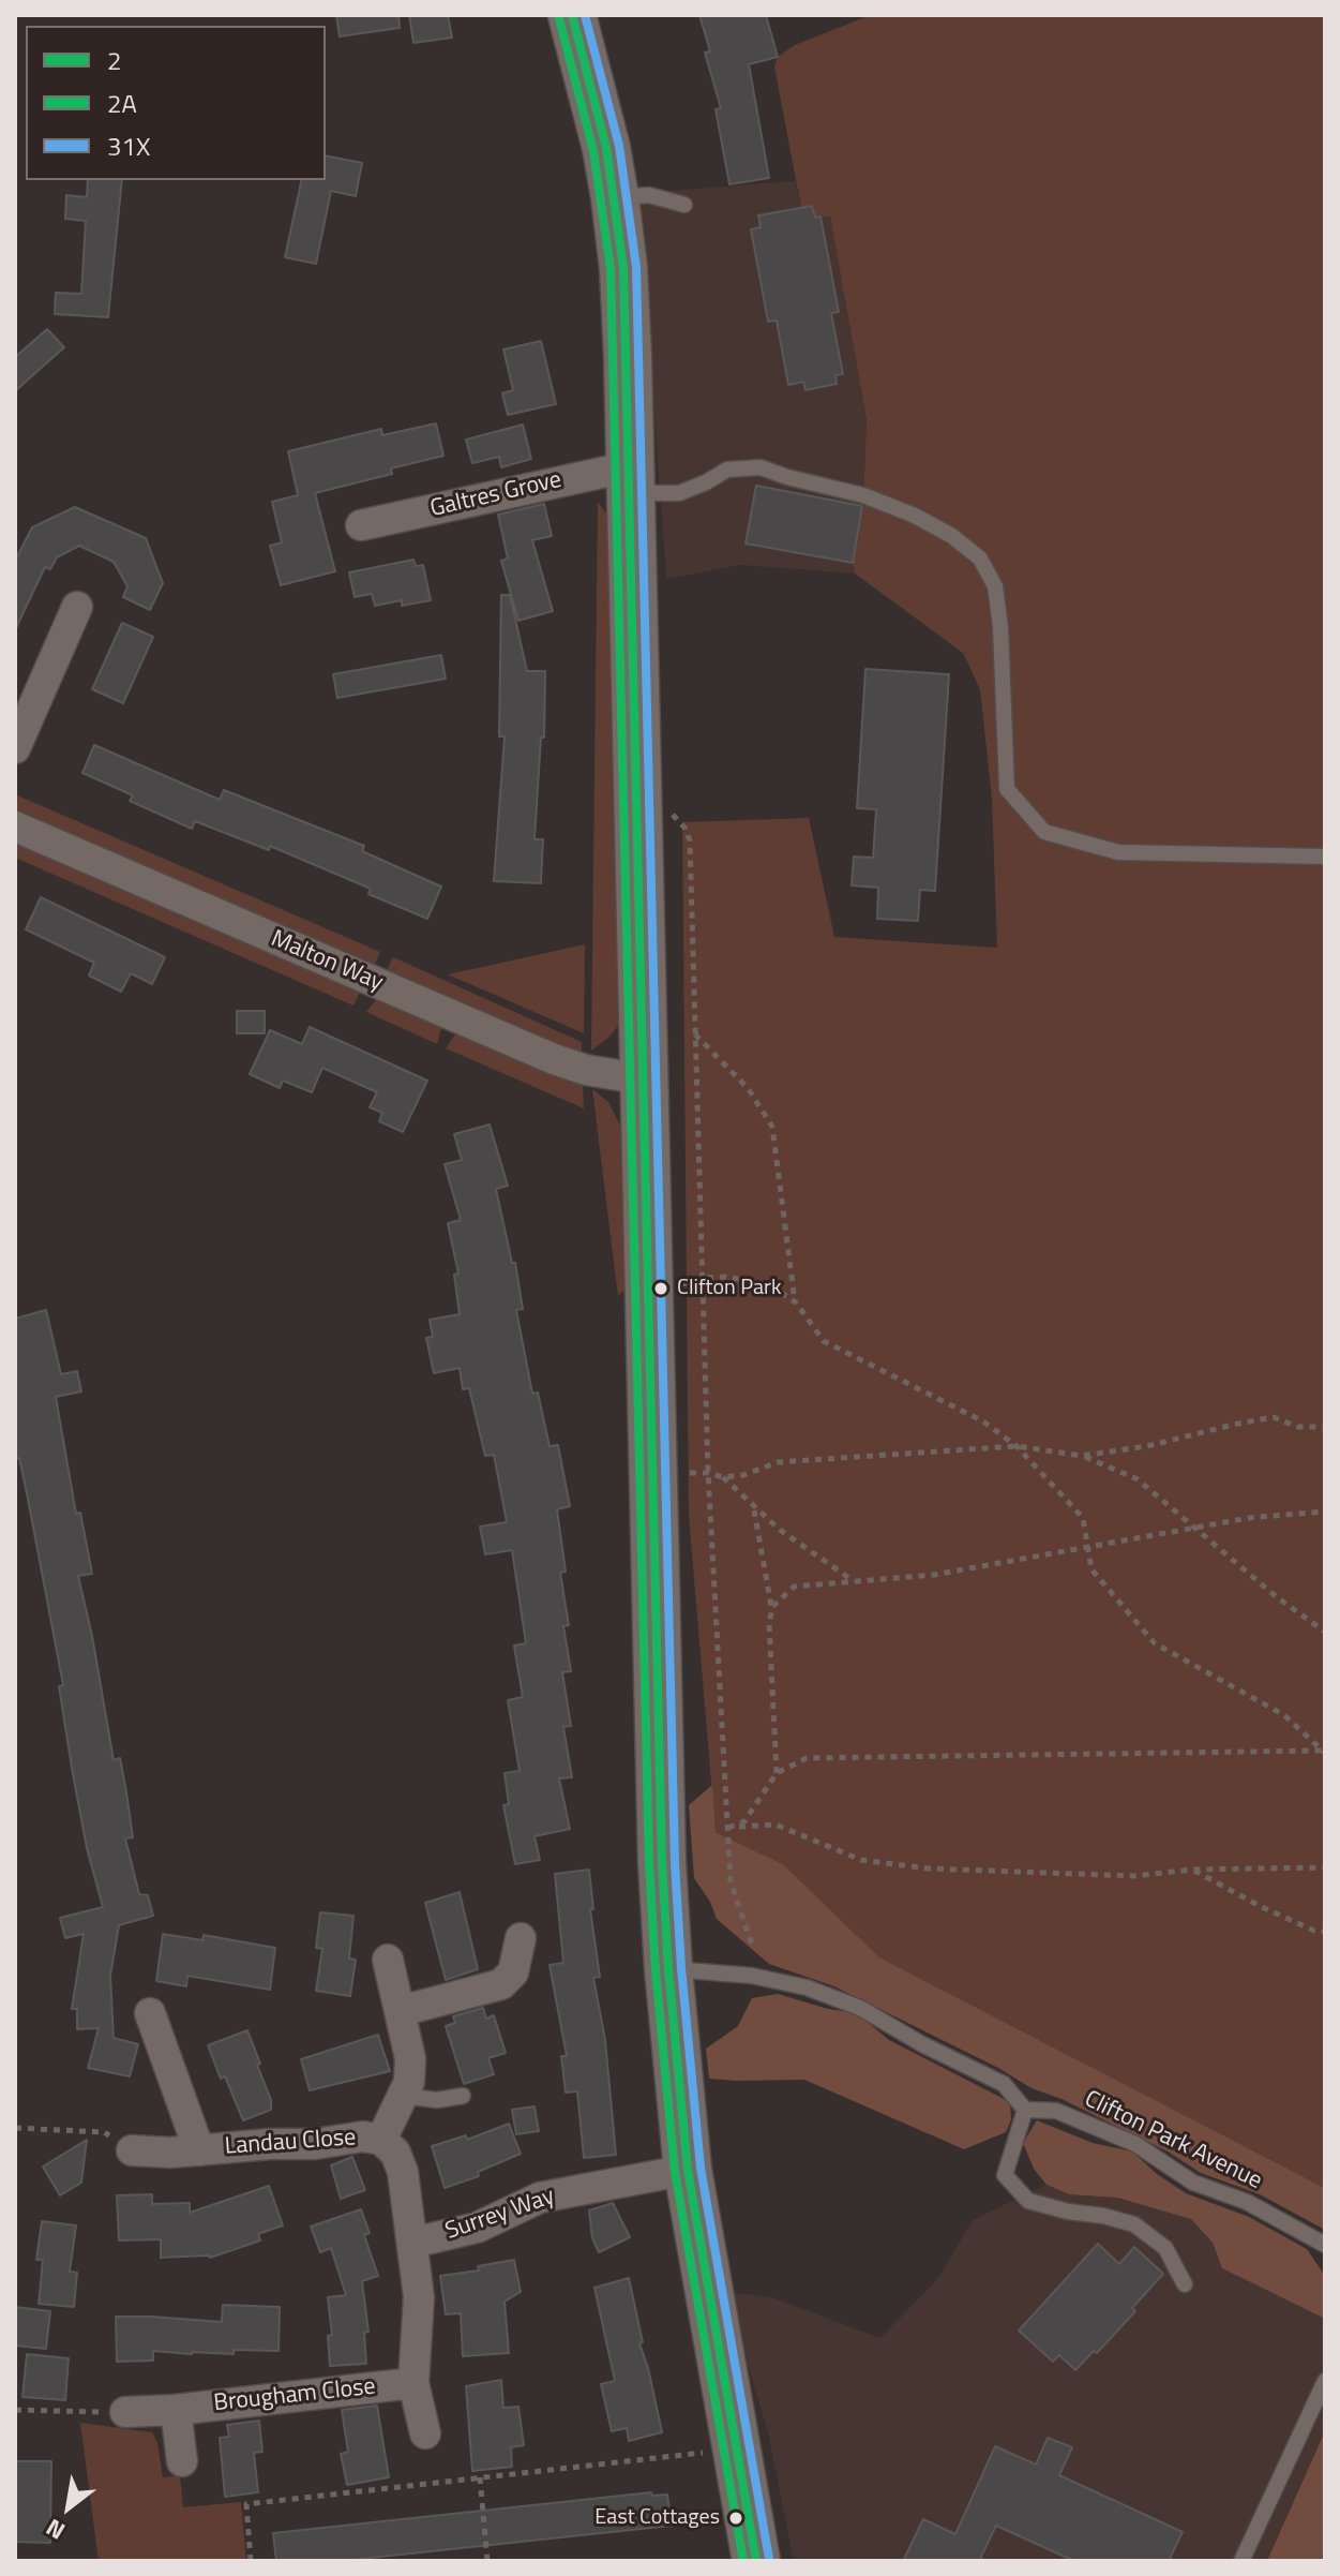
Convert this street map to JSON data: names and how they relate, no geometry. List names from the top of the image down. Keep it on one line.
{"streets":{"street":["Galtres Grove","Malton Way","Landau Close","Surrey Way","Brougham Close"],"lane":["Clifton Park Avenue"]},"crossings":[["Landau Close","Surrey Way"],["Surrey Way","Brougham Close"]],"places":["Clifton Park","East Cottages"],"lines":["transit line 2","transit line 31X","transit line 2A"],"legend":["2","2A","31X"],"north":"bottom left"}
